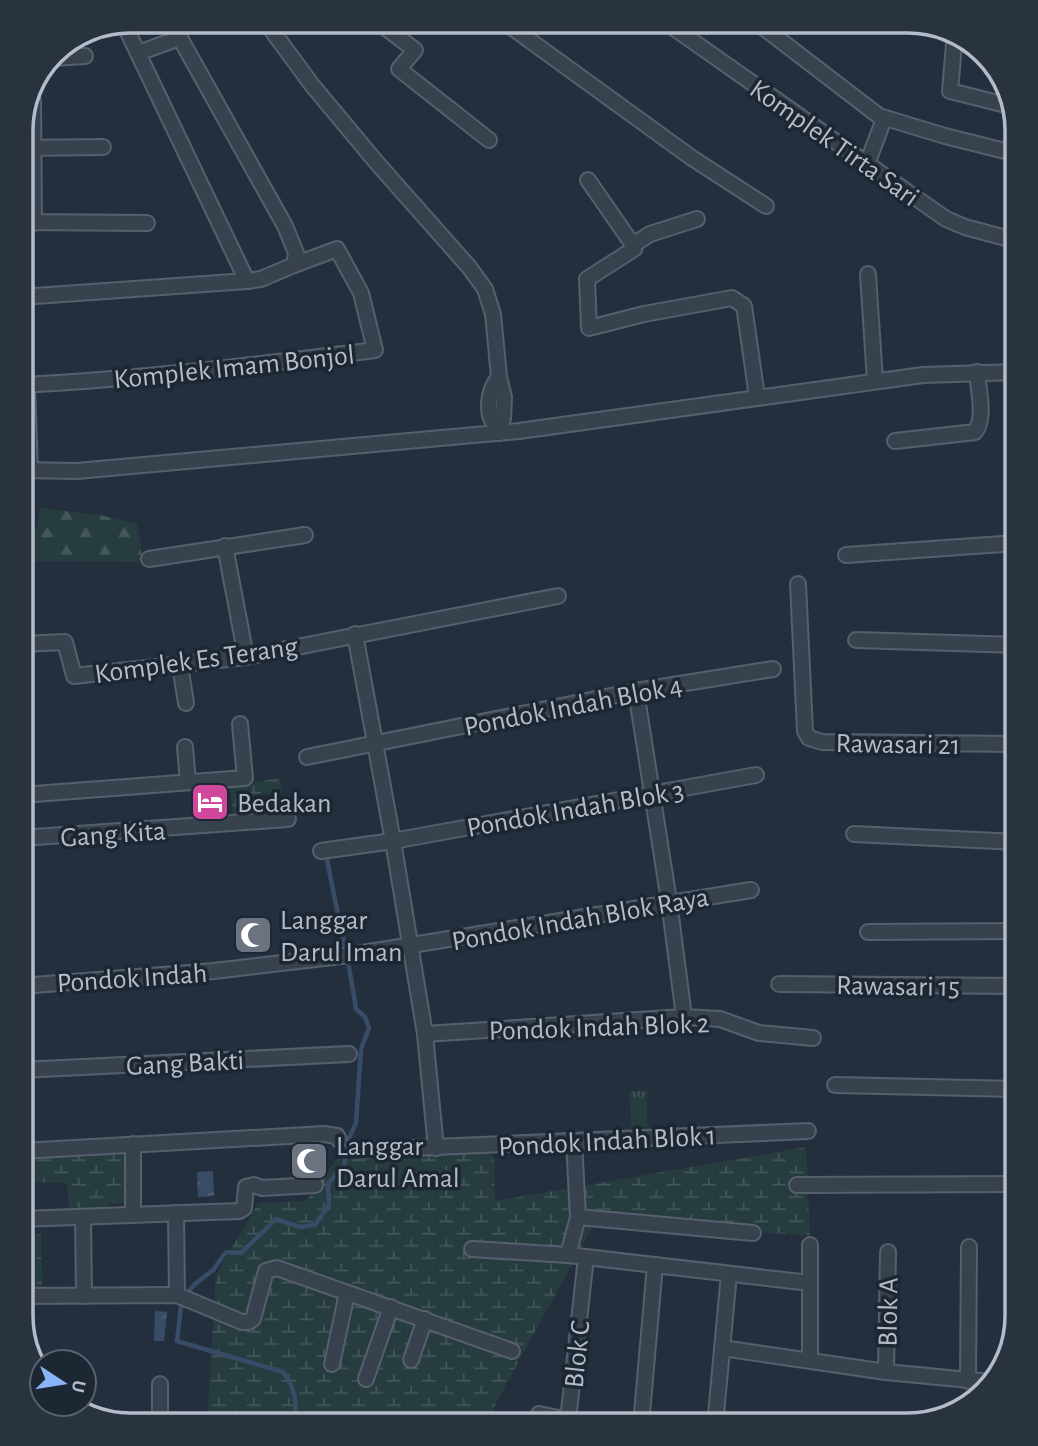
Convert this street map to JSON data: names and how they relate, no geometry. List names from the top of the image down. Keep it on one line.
{"streets":{"street":["Komplek Tirta Sari","Komplek Imam Bonjol","Komplek Es Terang","Pondok Indah Blok 4","Rawasari 21","Pondok Indah Blok 3","Gang Kita","Pondok Indah Blok Raya","Pondok Indah","Rawasari 15","Pondok Indah Blok 2","Gang Bakti","Pondok Indah Blok 1","Blok A","Blok C"]},"crossings":[["Pondok Indah Blok Raya","Pondok Indah"]],"places":{"hotel":["Bedakan"],"mosque":["Langgar Darul Iman","Langgar Darul Amal"]},"north":"right"}
